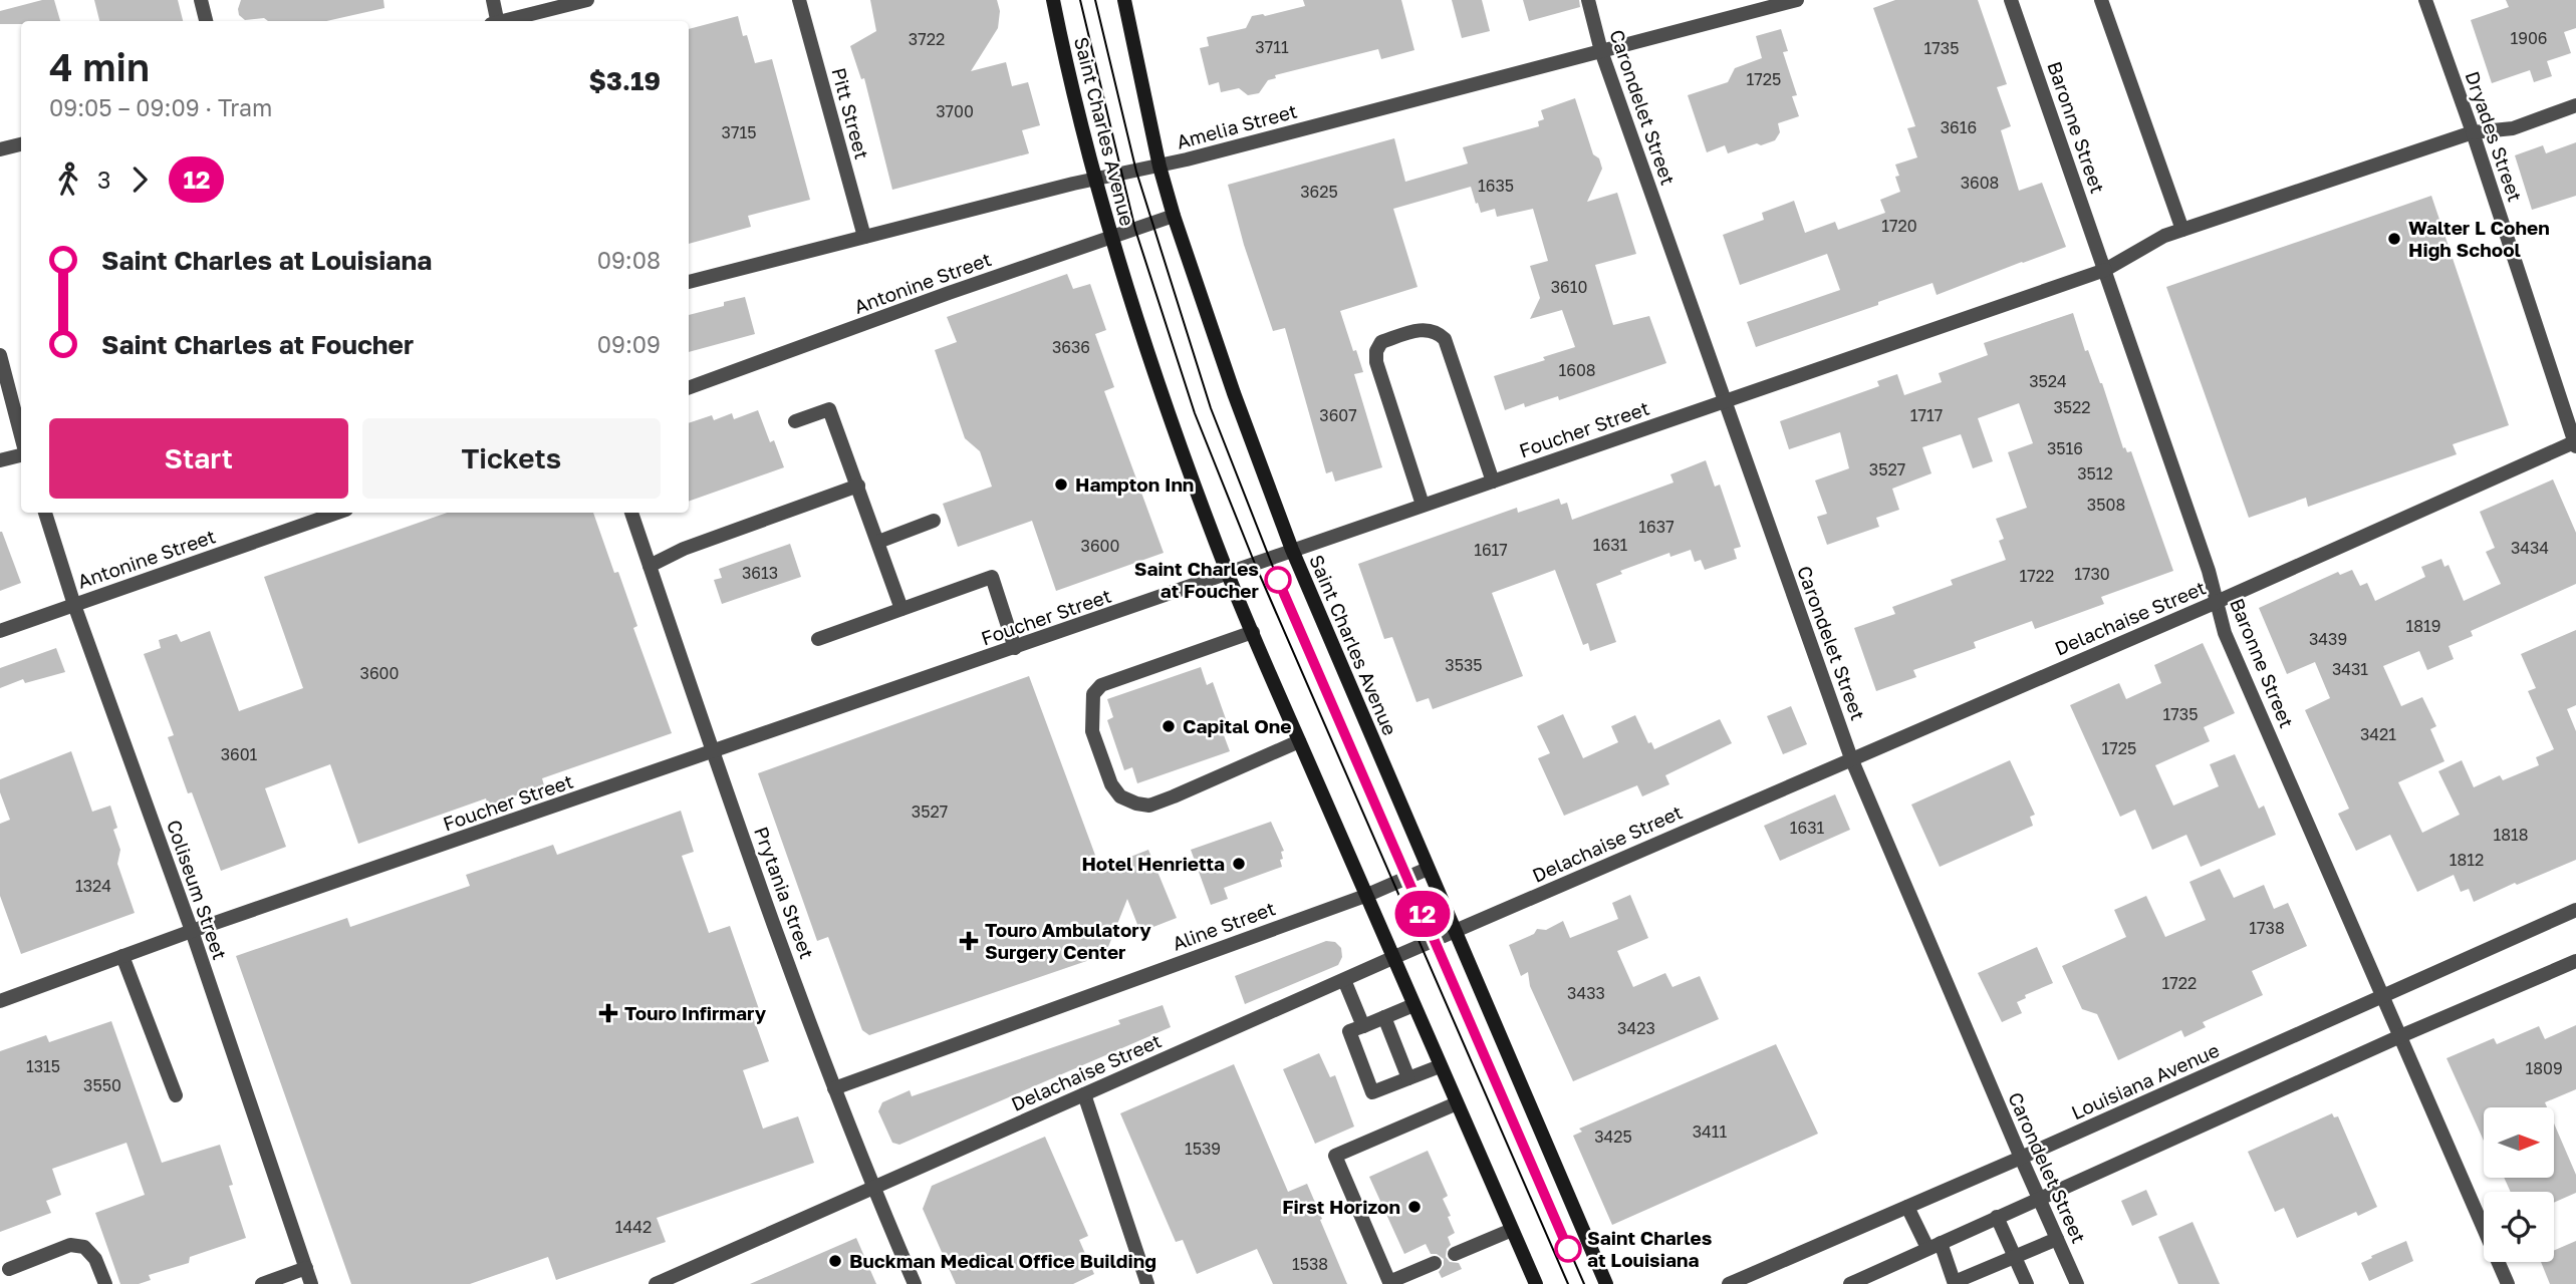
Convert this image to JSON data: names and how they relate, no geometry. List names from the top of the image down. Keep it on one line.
{"streets":{"main road":["Saint Charles Avenue"],"street":["Carondelet Street","Pitt Street","Amelia Street","Baronne Street","Dryades Street","Antonine Street","Foucher Street","Delachaise Street","Coliseum Street","Prytania Street","Aline Street","Louisiana Avenue"]},"crossings":[["Carondelet Street","Amelia Street"],["Carondelet Street","Foucher Street"],["Carondelet Street","Delachaise Street"],["Carondelet Street","Louisiana Avenue"],["Pitt Street","Amelia Street"],["Amelia Street","Saint Charles Avenue"],["Baronne Street","Foucher Street"],["Baronne Street","Delachaise Street"],["Baronne Street","Louisiana Avenue"],["Saint Charles Avenue","Antonine Street"],["Saint Charles Avenue","Foucher Street"],["Saint Charles Avenue","Delachaise Street"],["Saint Charles Avenue","Aline Street"],["Dryades Street","Foucher Street"],["Dryades Street","Delachaise Street"],["Antonine Street","Coliseum Street"],["Foucher Street","Coliseum Street"],["Foucher Street","Prytania Street"],["Delachaise Street","Prytania Street"],["Prytania Street","Aline Street"]],"places":{"other":["Walter L Cohen High School","Hampton Inn","Saint Charles at Foucher","Capital One","Hotel Henrietta","First Horizon","Saint Charles at Louisiana","Buckman Medical Office Building"],"health":["Touro Ambulatory Surgery Center","Touro Infirmary"]},"lines":["tram line 12"],"house_numbers":["1906","3722","3711","1735","1725","3700","3616","3715","3608","1635","3625","1720","3610","3636","1608","3524","3522","3607","1717","3516","3527","3512","3508","1637","1631","3600","3434","1617","3613","1730","1722","1819","3439","3535","3431","3600","1735","3421","1725","3601","3527","1631","1818","1812","1324","1738","1722","3433","3423","1315","1809","3550","3411","3425","1539","1442","1538"],"north":"right","page":{"on_map":"12","heading":["4 min","09:05 – 09:09 · Tram","$3.19"],"legs":["3","12"],"list":[{"name":"Saint Charles at Louisiana","value":"09:08"},{"name":"Saint Charles at Foucher","value":"09:09"}],"buttons":["Start","Tickets"]}}
